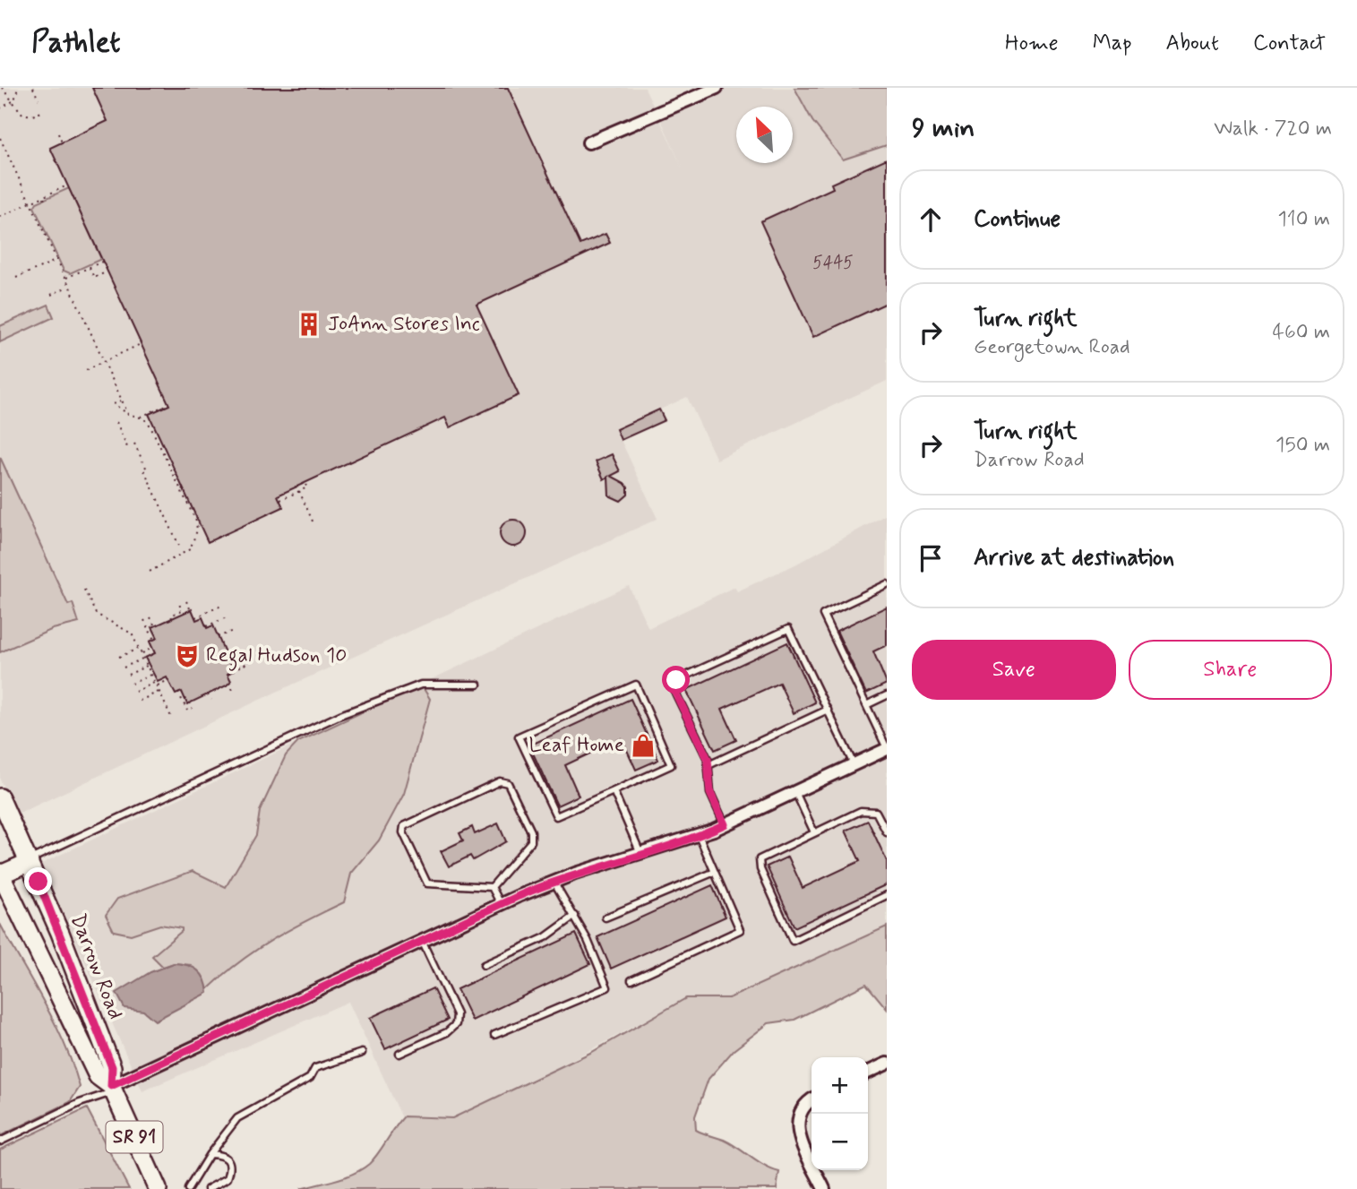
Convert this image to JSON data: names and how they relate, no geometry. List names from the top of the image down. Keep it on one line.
{"streets":{"main road":["Darrow Road","SR 91"]},"places":{"building":["JoAnn Stores Inc"],"theatre":["Regal Hudson 10"],"shop":["Leaf Home"]},"house_numbers":["5445"],"north":"top left","page":{"header":"Pathlet","nav":["Home","Map","About","Contact"],"heading":["9 min","Walk · 720 m"],"list":[["Continue","110 m"],["Turn right","Georgetown Road","460 m"],["Turn right","Darrow Road","150 m"],"Arrive at destination"],"buttons":["Save","Share"],"map_buttons":["+","−"]}}
